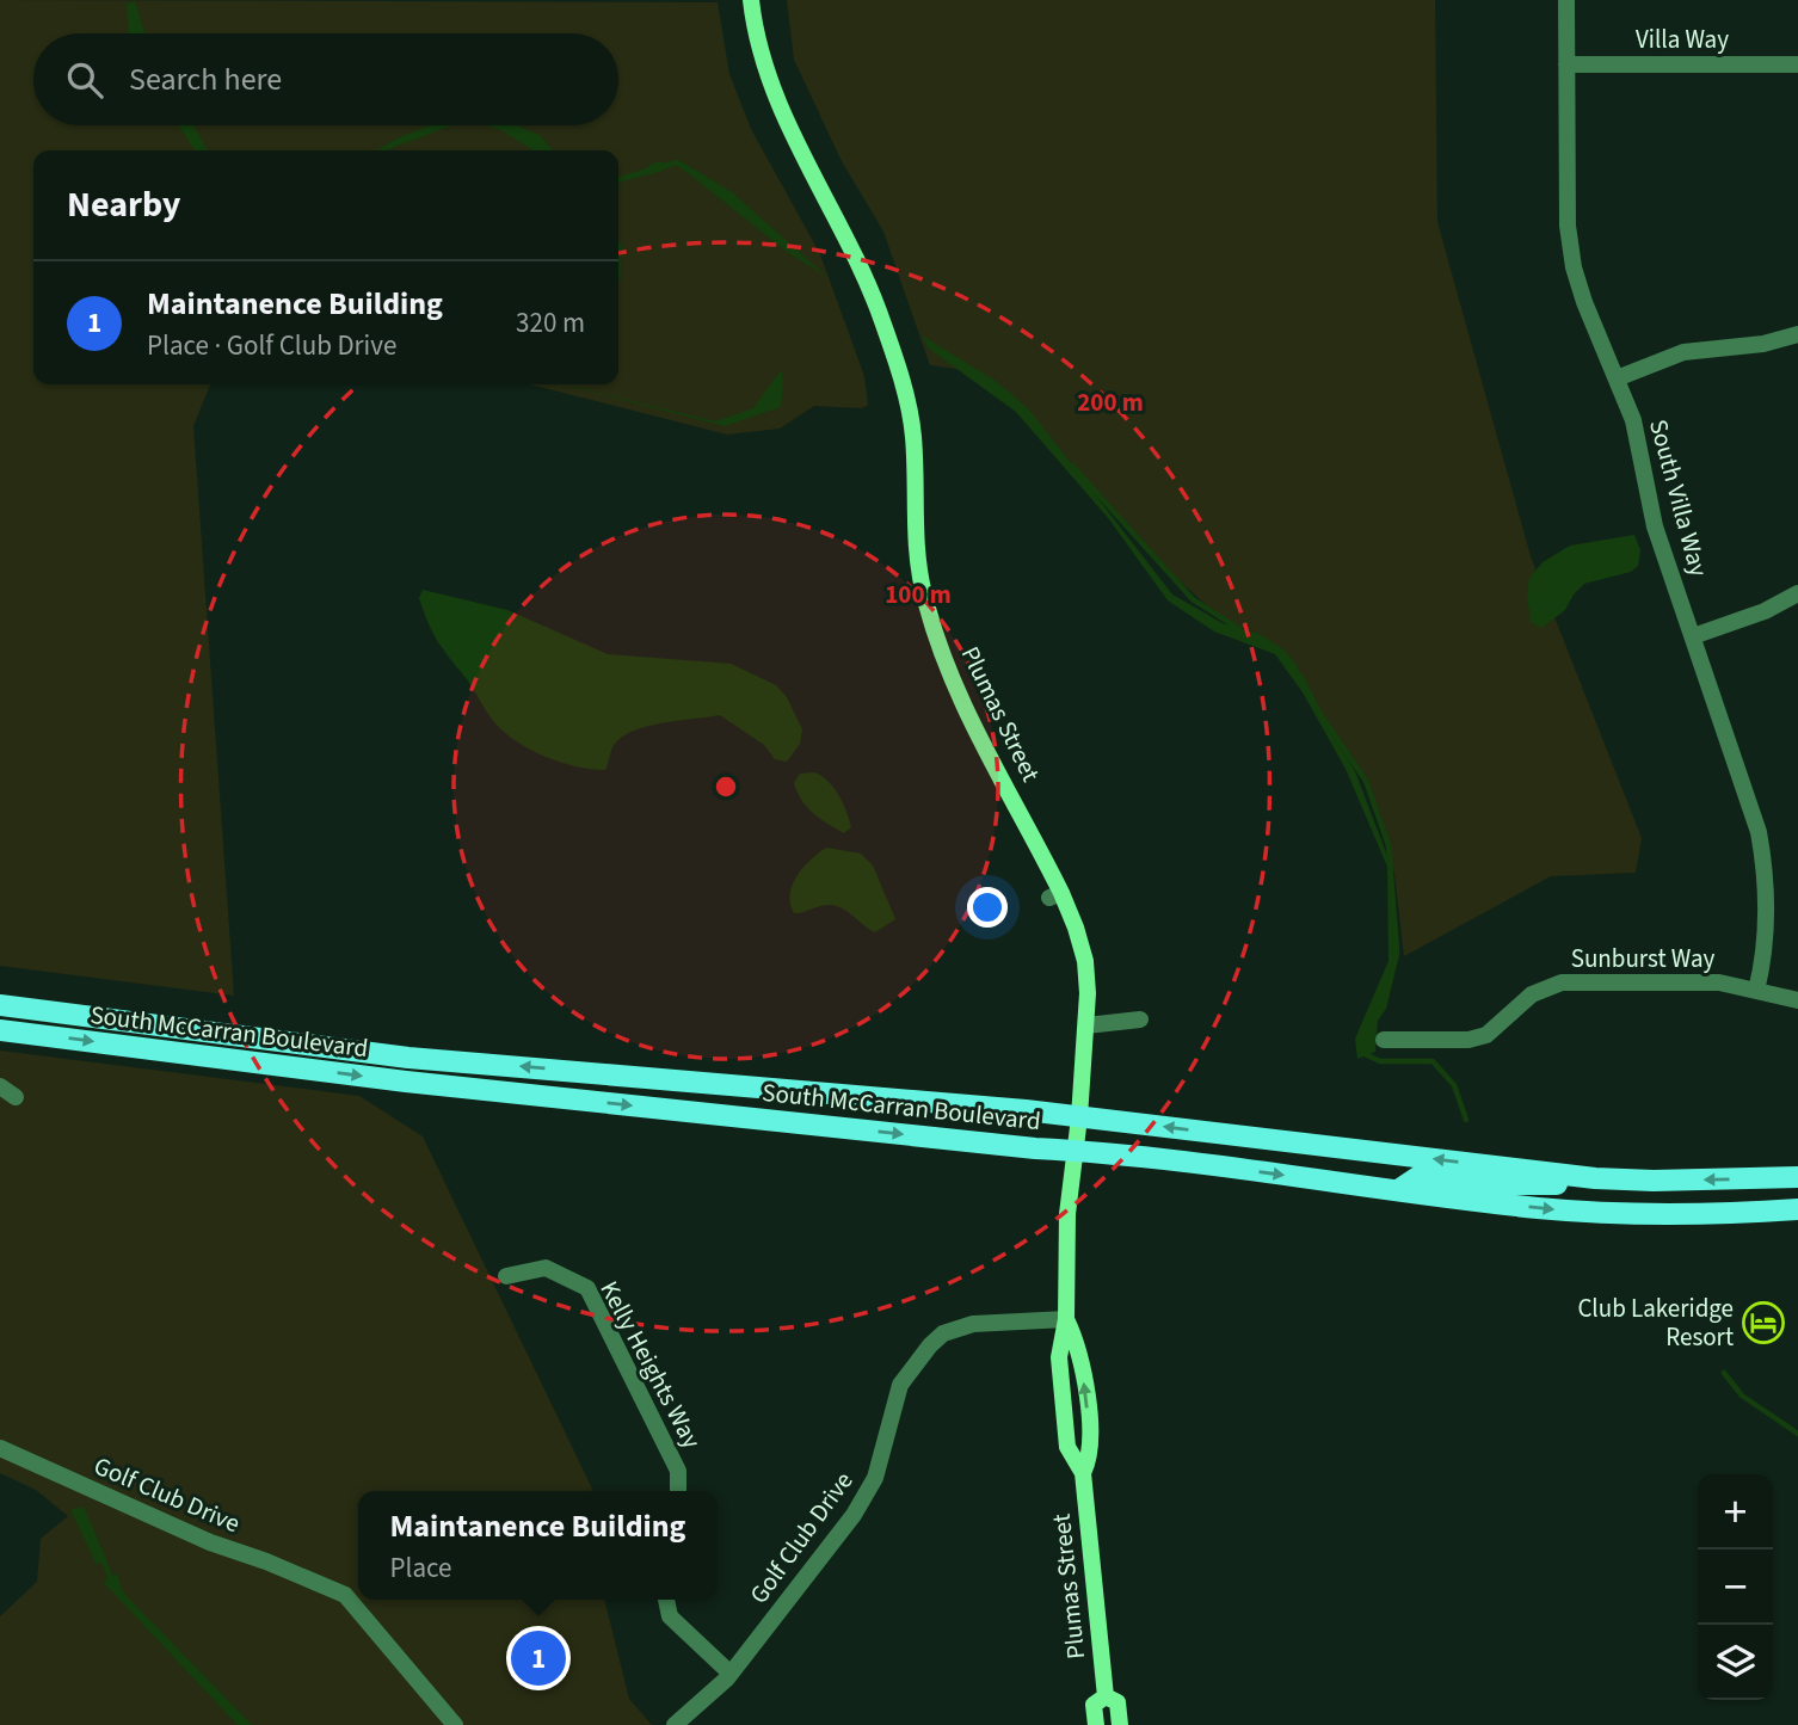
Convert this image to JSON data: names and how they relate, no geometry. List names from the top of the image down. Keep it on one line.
{"streets":{"main road":["South McCarran Boulevard"],"street":["Villa Way","South Villa Way","Plumas Street","Sunburst Way","Kelly Heights Way","Golf Club Drive"]},"crossings":[["Villa Way","South Villa Way"],["South Villa Way","Sunburst Way"],["Plumas Street","South McCarran Boulevard"],["Plumas Street","Golf Club Drive"]],"places":{"hotel":["Club Lakeridge Resort"]},"page":{"search":"Search here","heading":"Nearby","list":[{"mark":"1","name":"Maintanence Building","note":"Place · Golf Club Drive","value":"320 m"}],"map_buttons":["+","−"],"popup":["Maintanence Building","Place"],"pins":"1"},"rings":["200 m","100 m"]}
